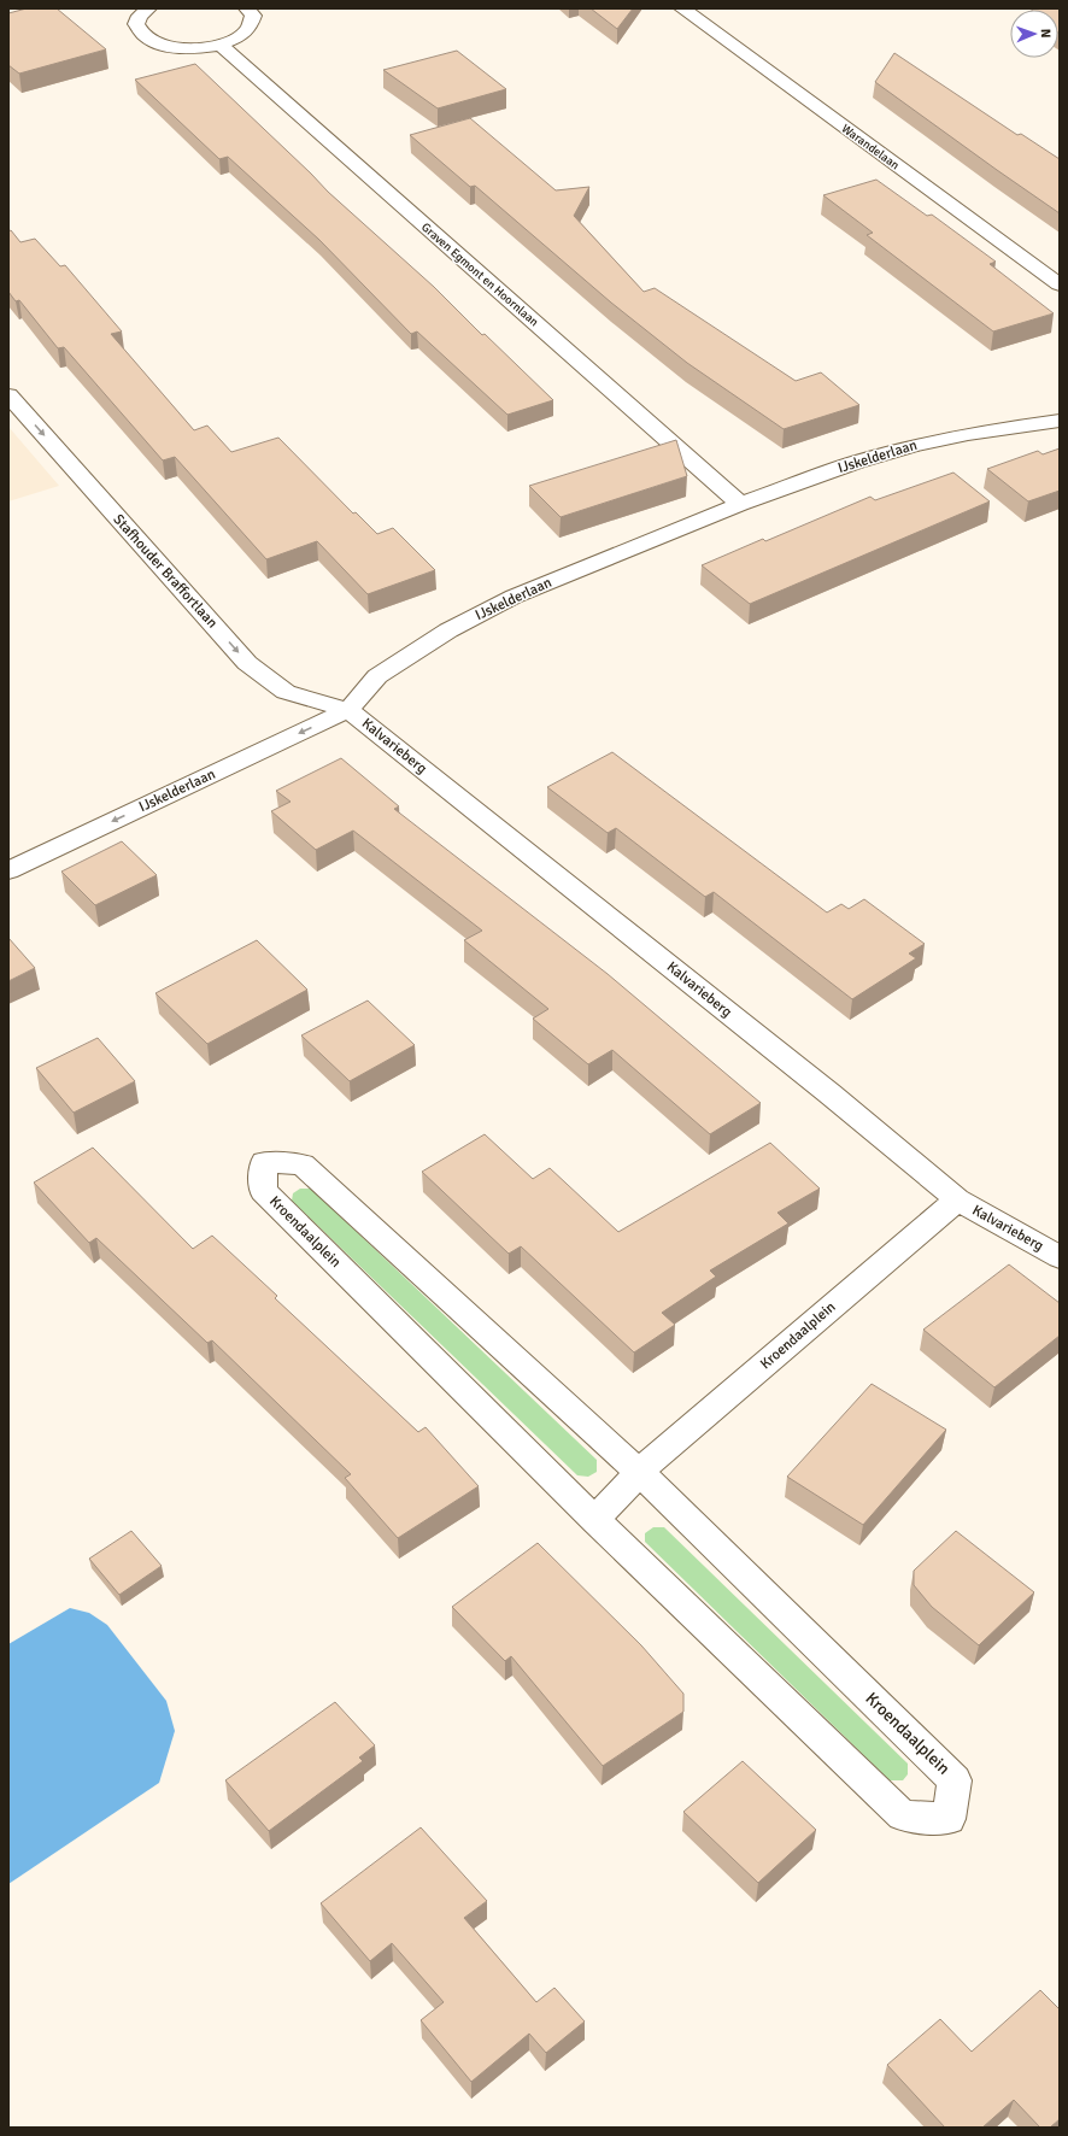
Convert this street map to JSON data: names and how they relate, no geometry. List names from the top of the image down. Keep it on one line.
{"streets":{"street":["Warandelaan","Graven Egmont en Hoornlaan","IJskelderlaan","Stafhouder Braffortlaan","Kalvarieberg","Kroendaalplein"]},"crossings":[["Graven Egmont en Hoornlaan","IJskelderlaan"],["IJskelderlaan","Stafhouder Braffortlaan"],["IJskelderlaan","Kalvarieberg"],["Stafhouder Braffortlaan","Kalvarieberg"],["Kalvarieberg","Kroendaalplein"]],"one_way":["Stafhouder Braffortlaan"],"north":"right"}
